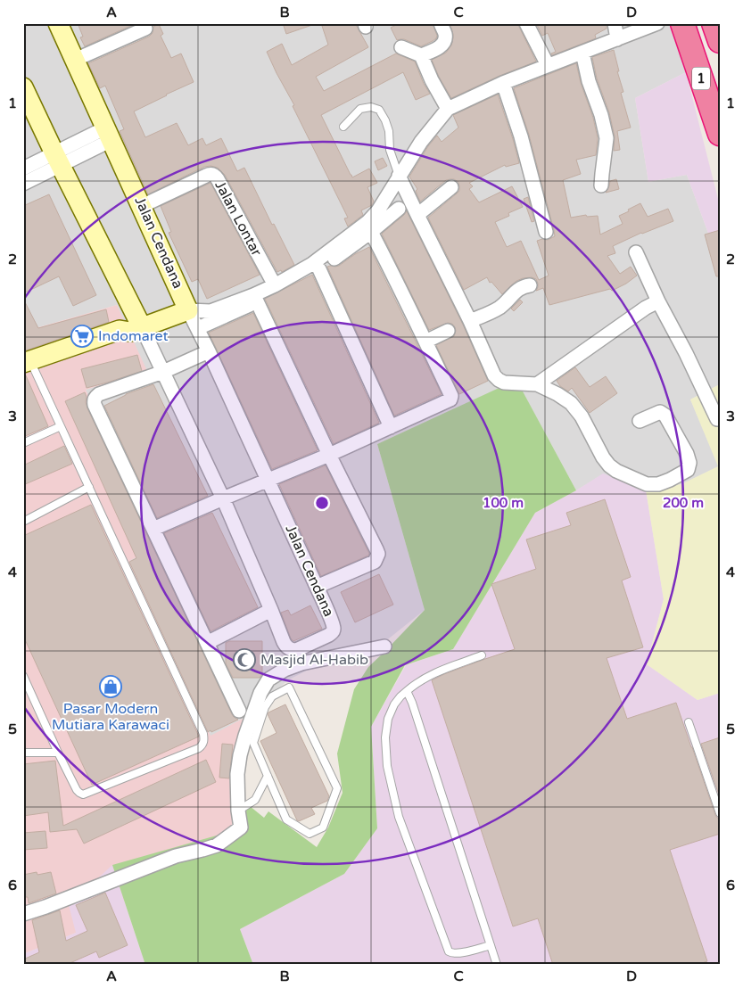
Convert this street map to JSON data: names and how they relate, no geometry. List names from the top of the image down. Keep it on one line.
{"streets":{"highway":["1"],"street":["Jalan Lontar","Jalan Cendana"]},"crossings":[["Jalan Lontar","Jalan Cendana"]],"places":{"supermarket":["Indomaret"],"mosque":["Masjid Al-Habib"],"shop":["Pasar Modern Mutiara Karawaci"]},"grid":{"columns":["A","B","C","D"],"rows":["1","2","3","4","5","6"]},"rings":["100 m","200 m"]}
